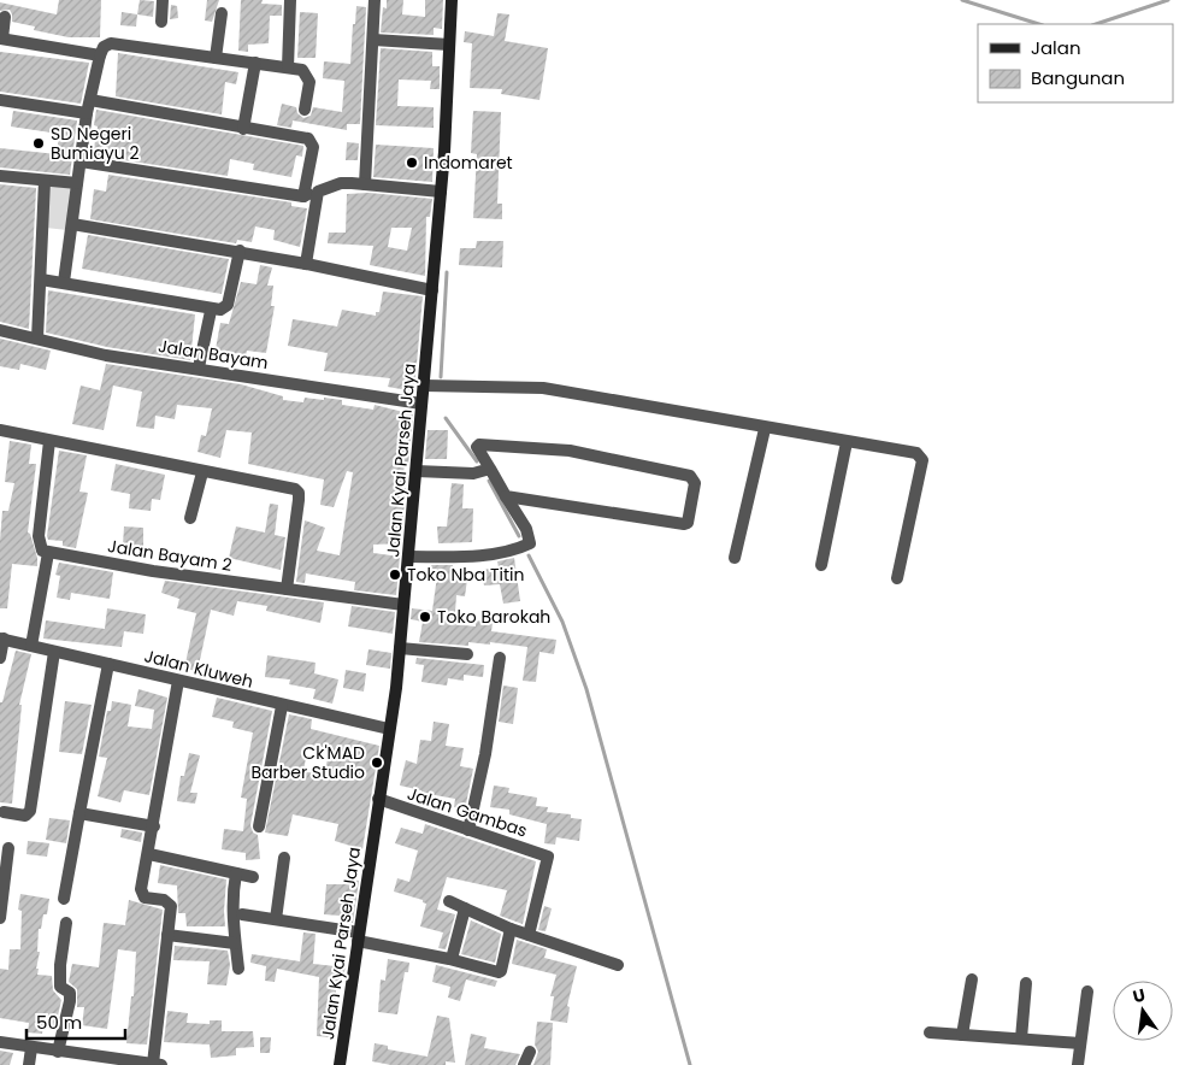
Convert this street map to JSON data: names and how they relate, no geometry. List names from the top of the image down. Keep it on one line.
{"streets":{"main road":["Jalan Kyai Parseh Jaya"],"street":["Jalan Bayam","Jalan Bayam 2","Jalan Kluweh","Jalan Gambas"]},"crossings":[["Jalan Bayam","Jalan Kyai Parseh Jaya"],["Jalan Kyai Parseh Jaya","Jalan Bayam 2"],["Jalan Kyai Parseh Jaya","Jalan Kluweh"],["Jalan Kyai Parseh Jaya","Jalan Gambas"]],"places":["SD Negeri Bumiayu 2","Indomaret","Toko Nba Titin","Toko Barokah","Ck'MAD Barber Studio"],"legend":["Jalan","Bangunan"],"scale_bar":"50 m","north":"top"}
